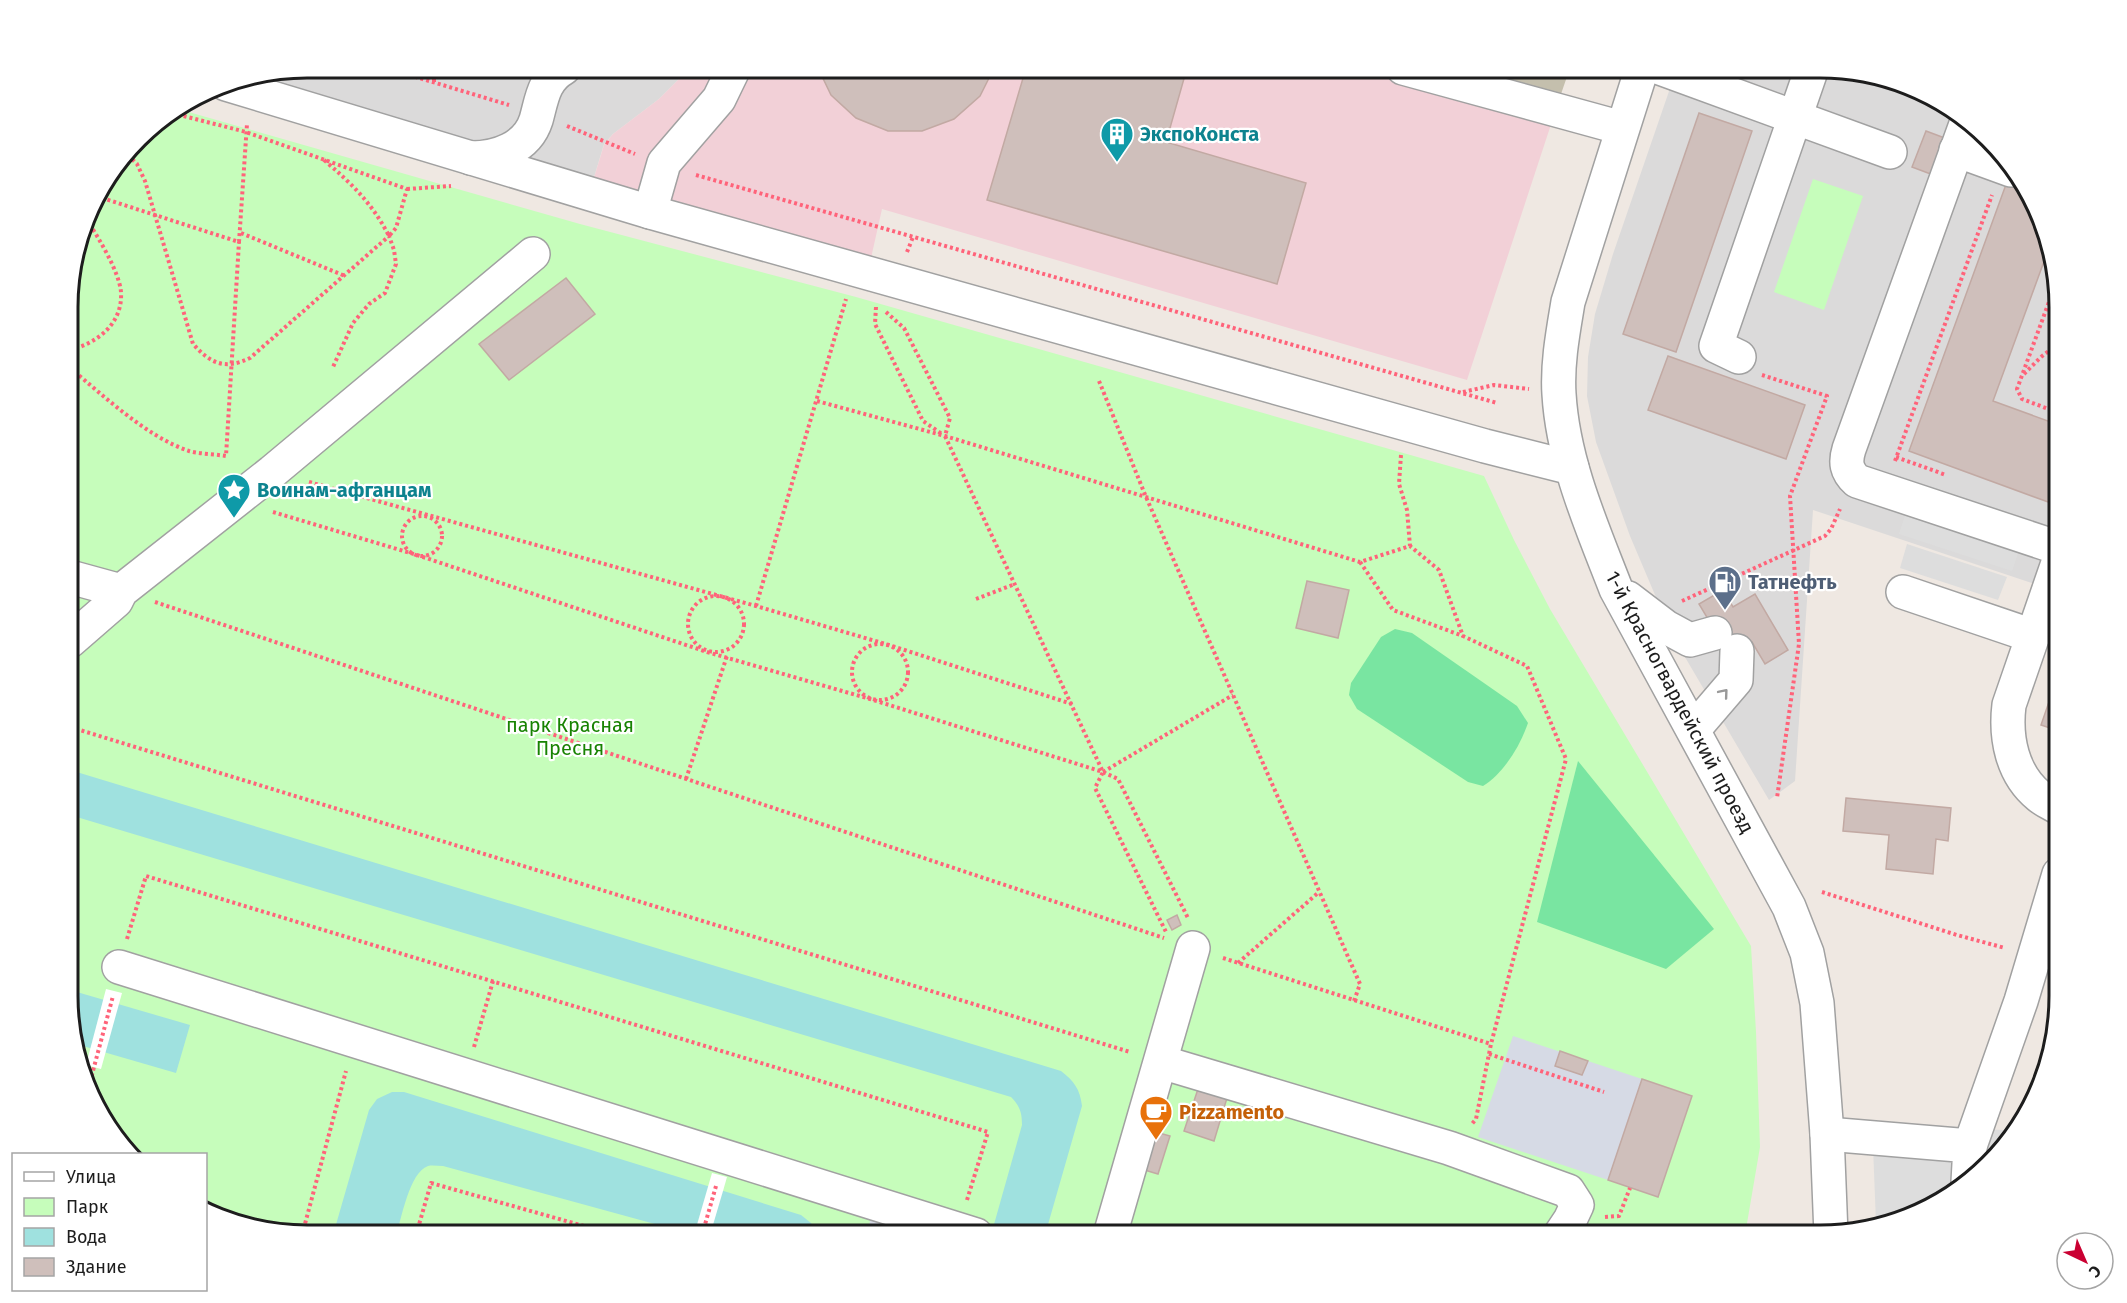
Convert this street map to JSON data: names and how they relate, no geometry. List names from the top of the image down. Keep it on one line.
{"streets":{"street":["1-й Красногвардейский проезд"]},"parks":["парк Красная Пресня"],"places":{"building":["ЭкспоКонста"],"place":["Воинам-афганцам"],"fuel station":["Татнефть"],"cafe":["Pizzamento"]},"legend":["Улица","Парк","Вода","Здание"],"north":"bottom right"}
